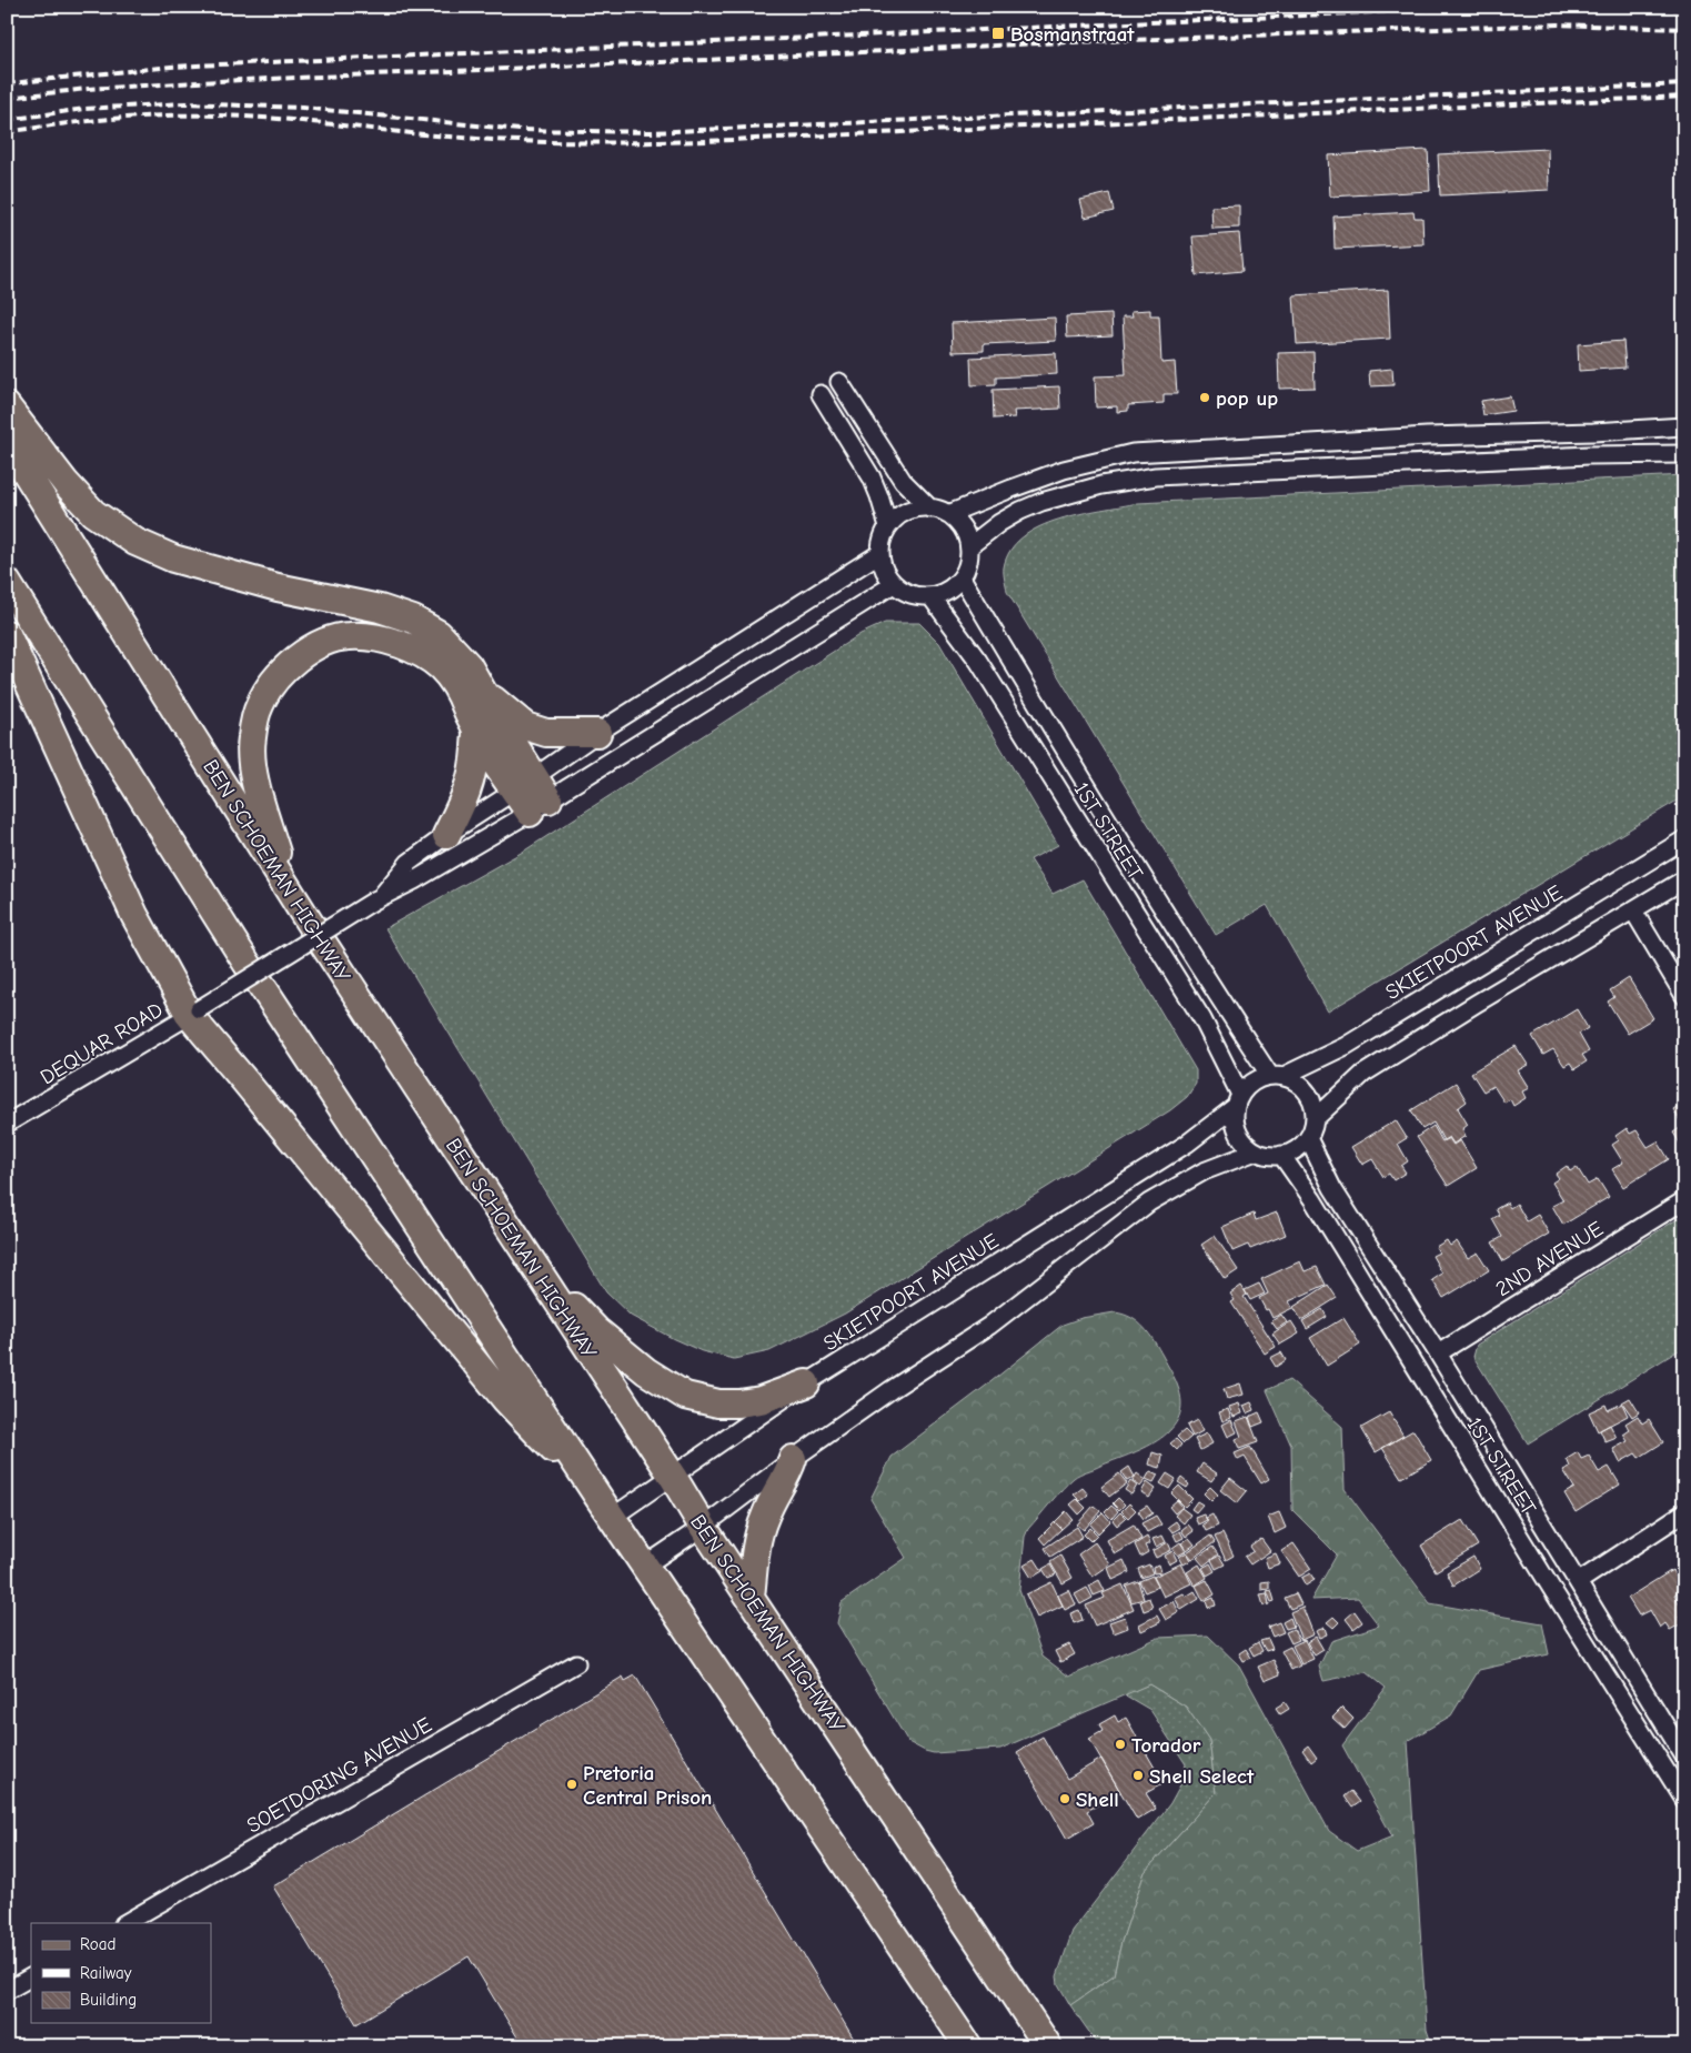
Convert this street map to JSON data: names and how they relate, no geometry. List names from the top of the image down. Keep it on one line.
{"streets":{"main road":["BEN SCHOEMAN HIGHWAY"],"street":["1ST STREET","SKIETPOORT AVENUE","DEQUAR ROAD","2ND AVENUE","SOETDORING AVENUE"]},"crossings":[["1ST STREET","SKIETPOORT AVENUE"],["1ST STREET","2ND AVENUE"],["BEN SCHOEMAN HIGHWAY","SKIETPOORT AVENUE"]],"places":{"transit":["Bosmanstraat"],"other":["pop up","Torador","Shell Select","Pretoria Central Prison","Shell"]},"legend":["Road","Railway","Building"]}
